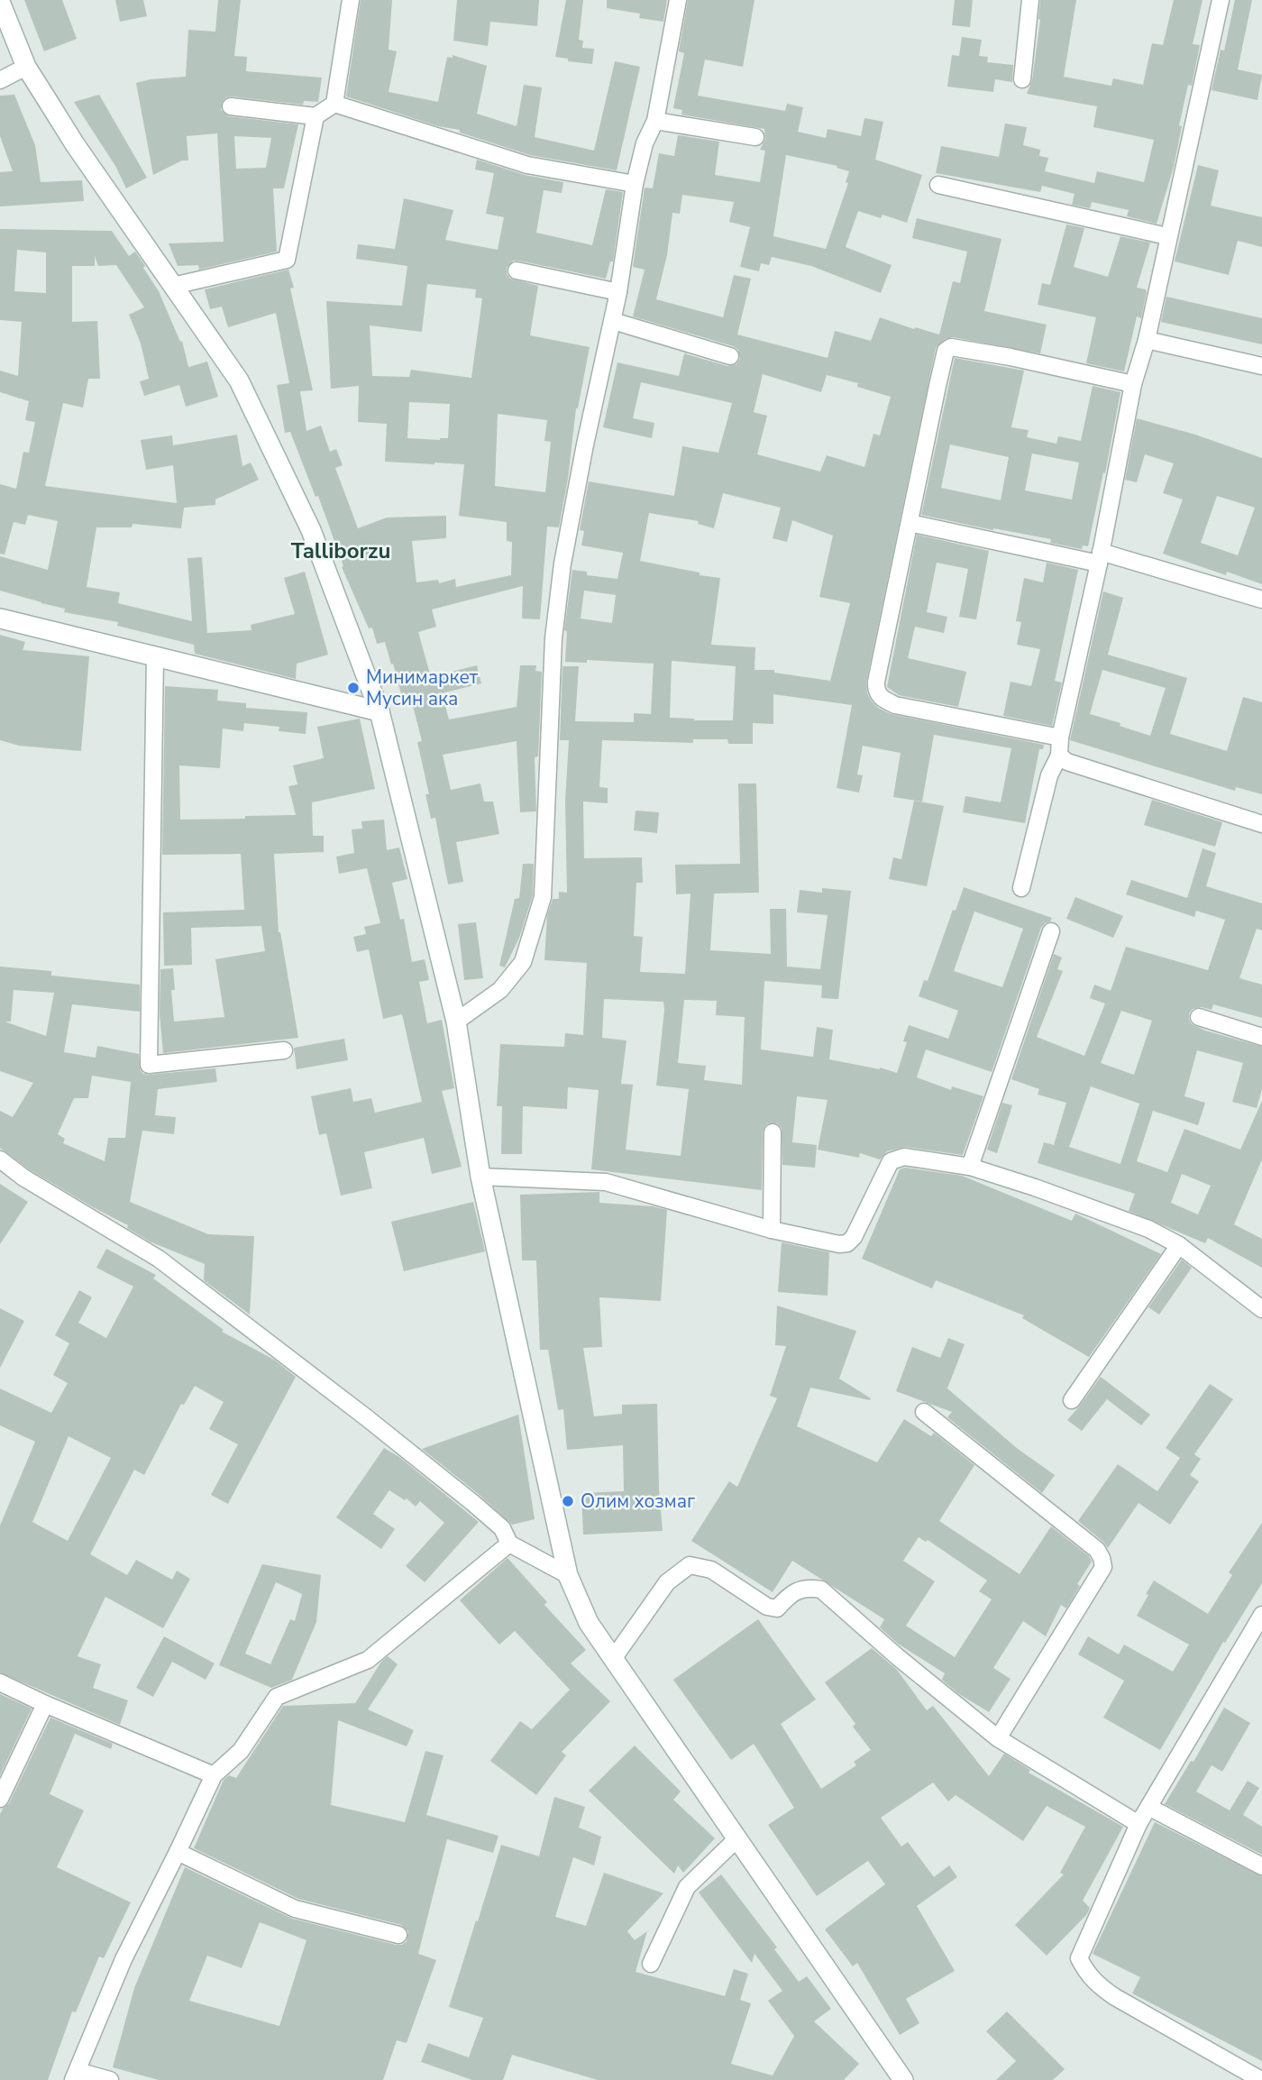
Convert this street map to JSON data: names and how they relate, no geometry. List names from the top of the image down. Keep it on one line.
{"districts":["Talliborzu"],"places":["Минимаркет Мусин ака","Олим хозмаг"]}
